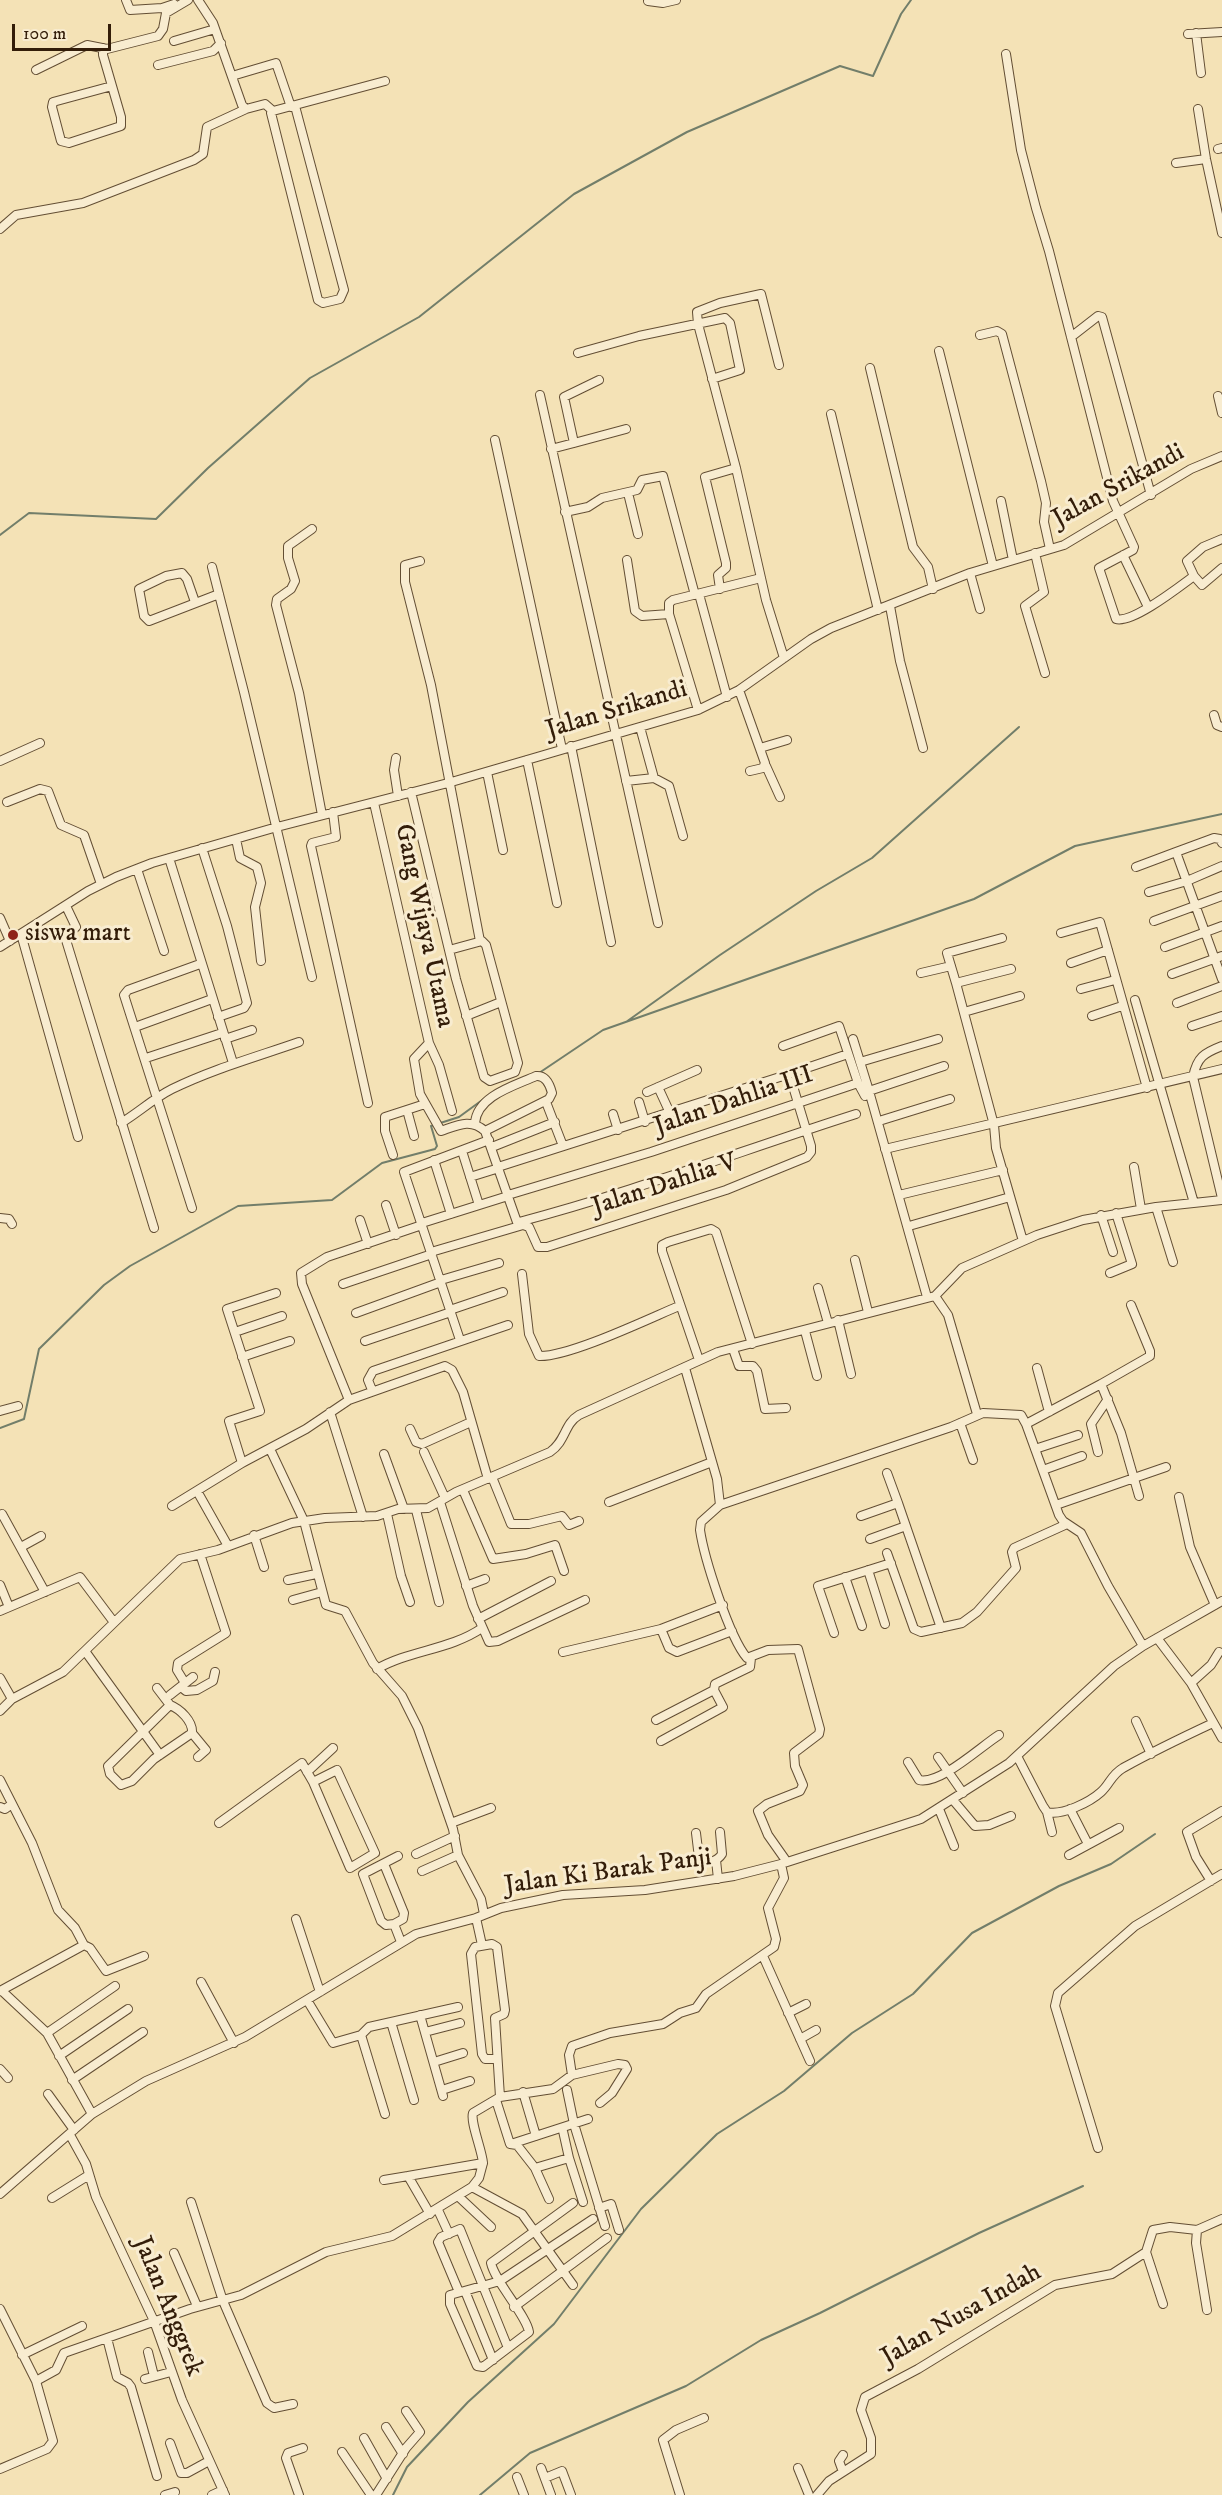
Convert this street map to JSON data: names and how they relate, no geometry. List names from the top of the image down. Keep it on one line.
{"streets":{"street":["Jalan Srikandi","Gang Wijaya Utama","Jalan Dahlia III","Jalan Dahlia V","Jalan Ki Barak Panji","Jalan Anggrek","Jalan Nusa Indah"]},"crossings":[["Jalan Srikandi","Gang Wijaya Utama"],["Jalan Ki Barak Panji","Jalan Anggrek"]],"places":["siswa mart"],"scale_bar":"100 m"}
